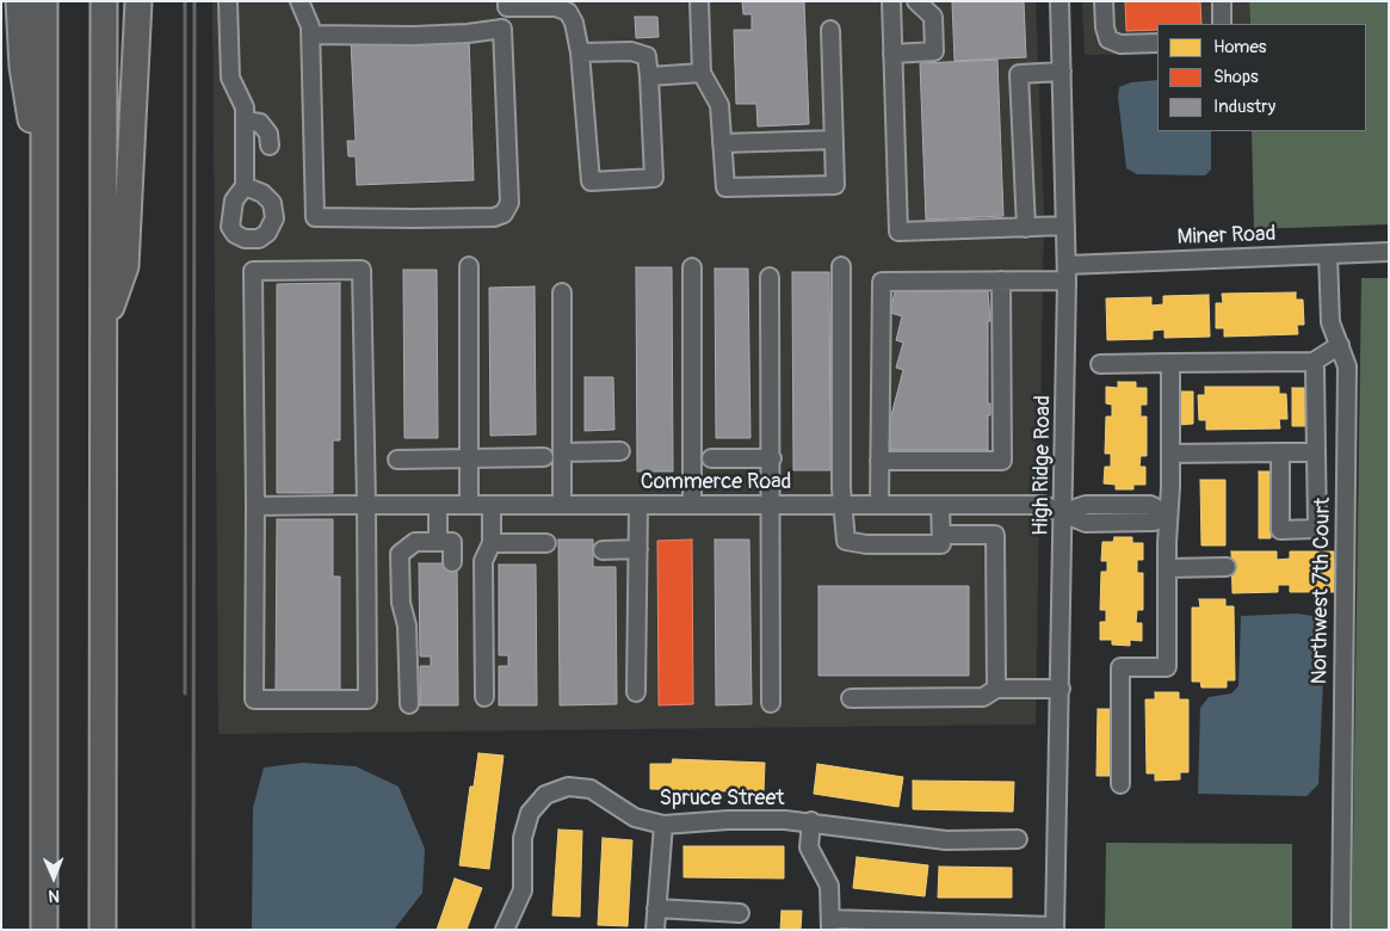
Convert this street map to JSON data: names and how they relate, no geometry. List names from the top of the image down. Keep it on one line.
{"streets":{"street":["Miner Road","High Ridge Road","Commerce Road","Northwest 7th Court","Spruce Street"]},"crossings":[["Miner Road","High Ridge Road"],["Miner Road","Northwest 7th Court"],["High Ridge Road","Commerce Road"]],"legend":["Homes","Shops","Industry"],"north":"bottom"}
